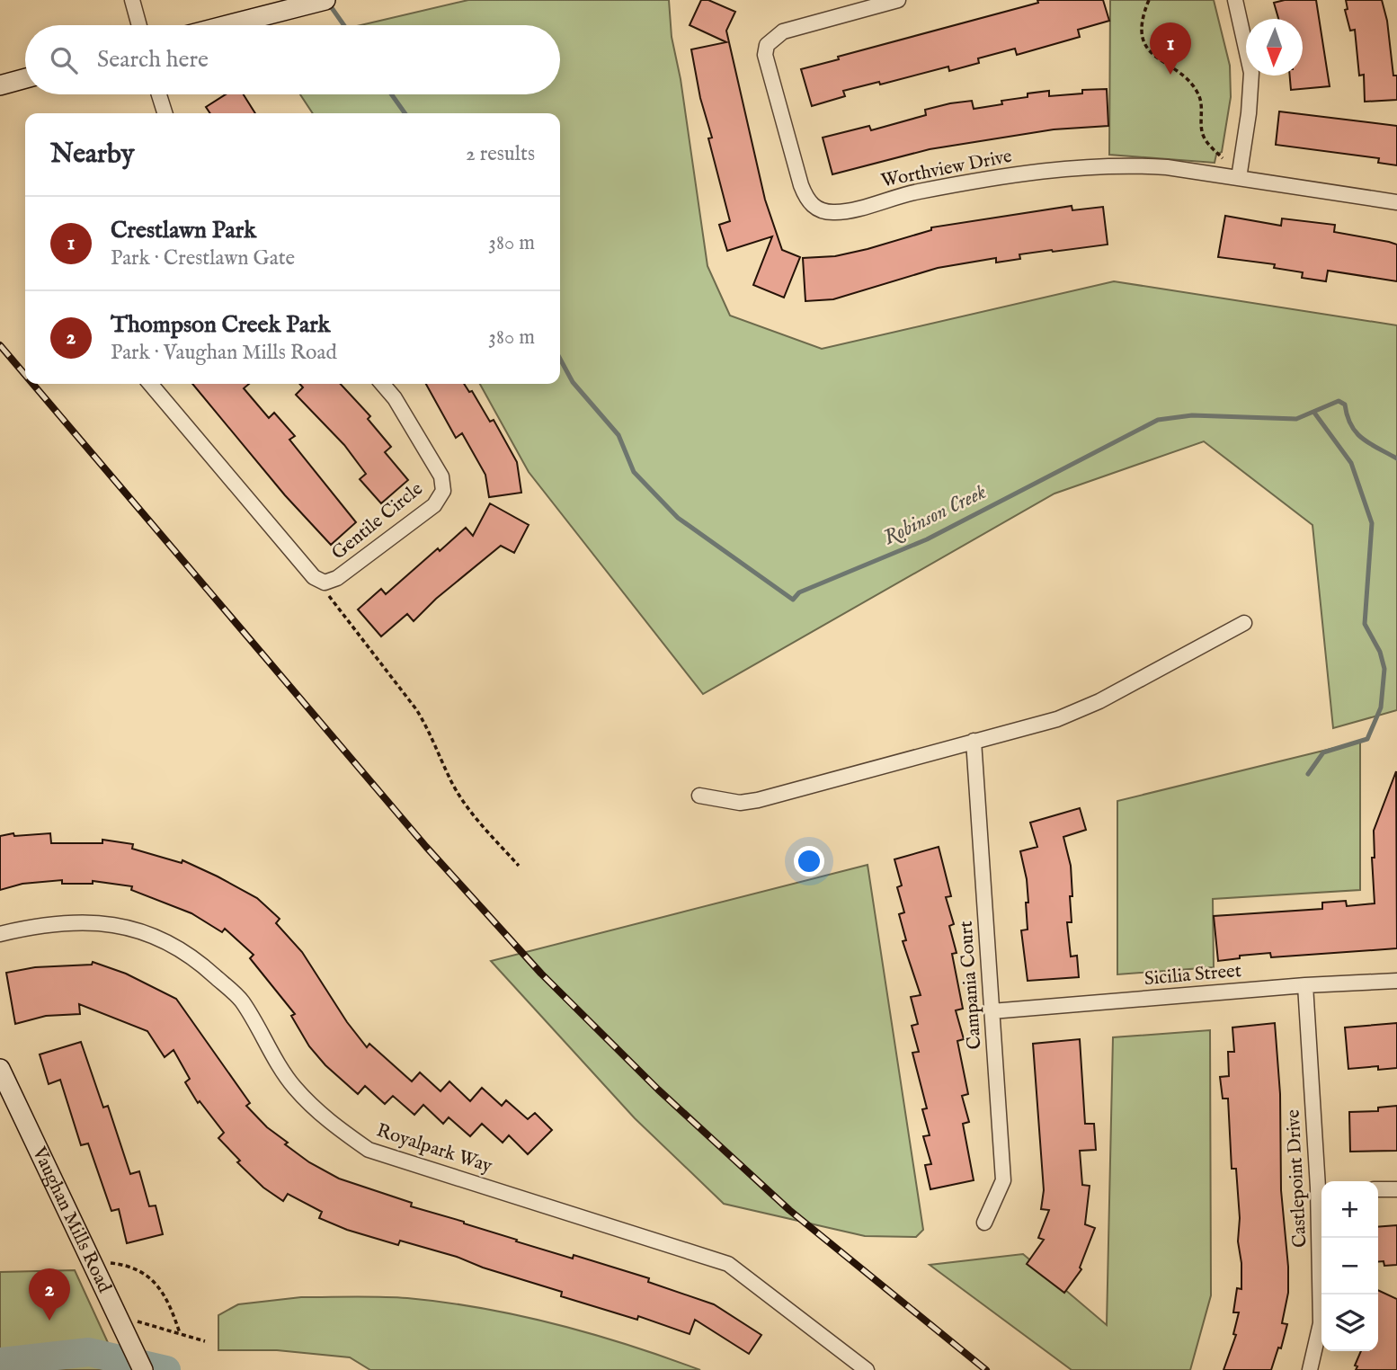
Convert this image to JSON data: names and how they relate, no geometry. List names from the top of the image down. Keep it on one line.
{"streets":{"street":["Worthview Drive","Gentile Circle","Sicilia Street","Campania Court","Royalpark Way","Castlepoint Drive","Vaughan Mills Road"]},"crossings":[["Sicilia Street","Campania Court"],["Sicilia Street","Castlepoint Drive"]],"water":["Robinson Creek"],"north":"bottom","page":{"pins":["1","2"],"search":"Search here","heading":["Nearby","2 results"],"list":[{"mark":"1","name":"Crestlawn Park","note":"Park · Crestlawn Gate","value":"380 m"},{"mark":"2","name":"Thompson Creek Park","note":"Park · Vaughan Mills Road","value":"380 m"}],"map_buttons":["+","−"]}}
